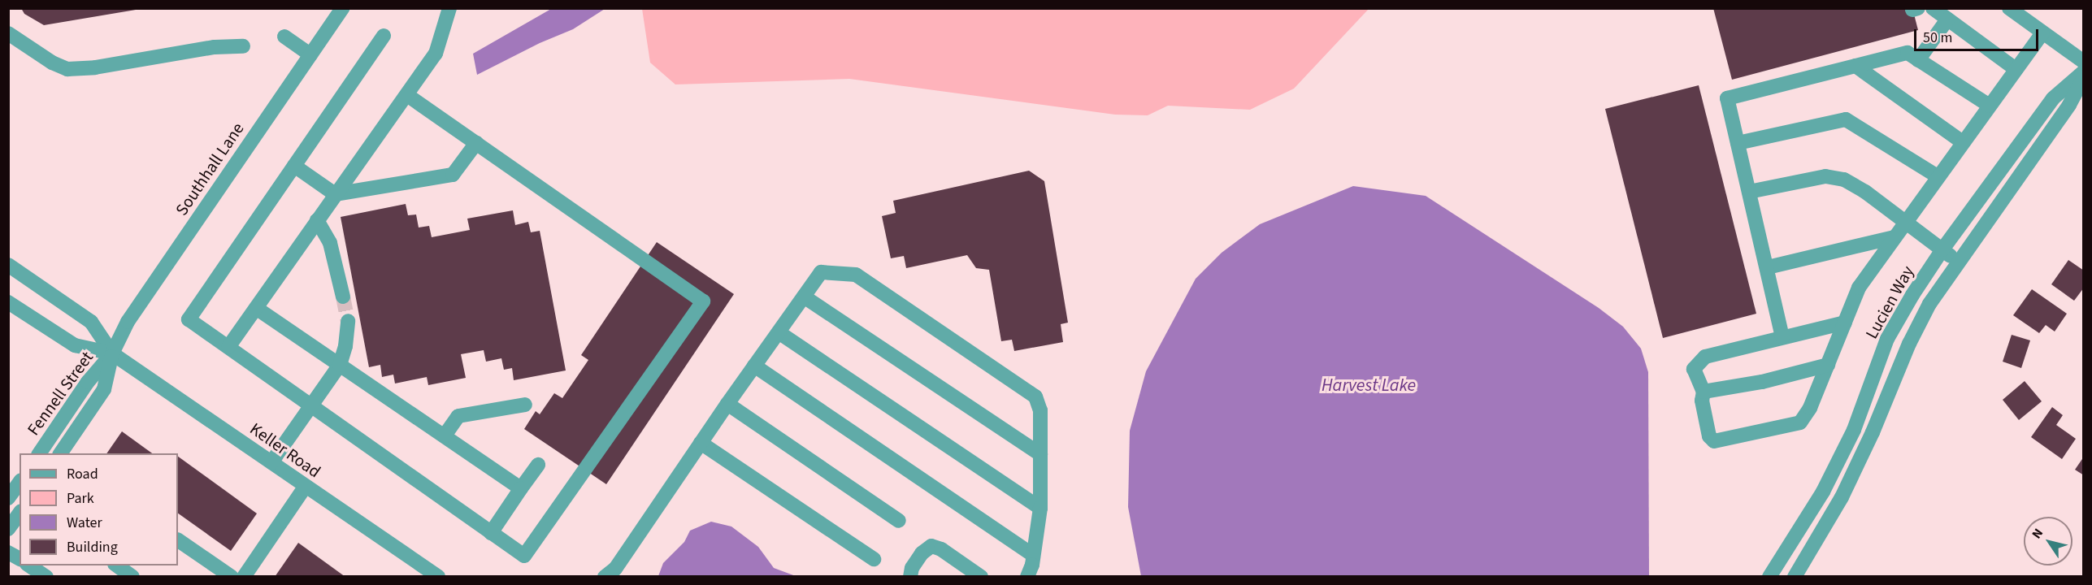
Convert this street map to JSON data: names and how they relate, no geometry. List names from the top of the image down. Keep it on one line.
{"streets":{"street":["Southhall Lane","Lucien Way","Fennell Street","Keller Road"]},"crossings":[["Southhall Lane","Fennell Street"],["Southhall Lane","Keller Road"],["Fennell Street","Keller Road"]],"water":["Harvest Lake"],"legend":["Road","Park","Water","Building"],"scale_bar":"50 m","north":"top left"}
